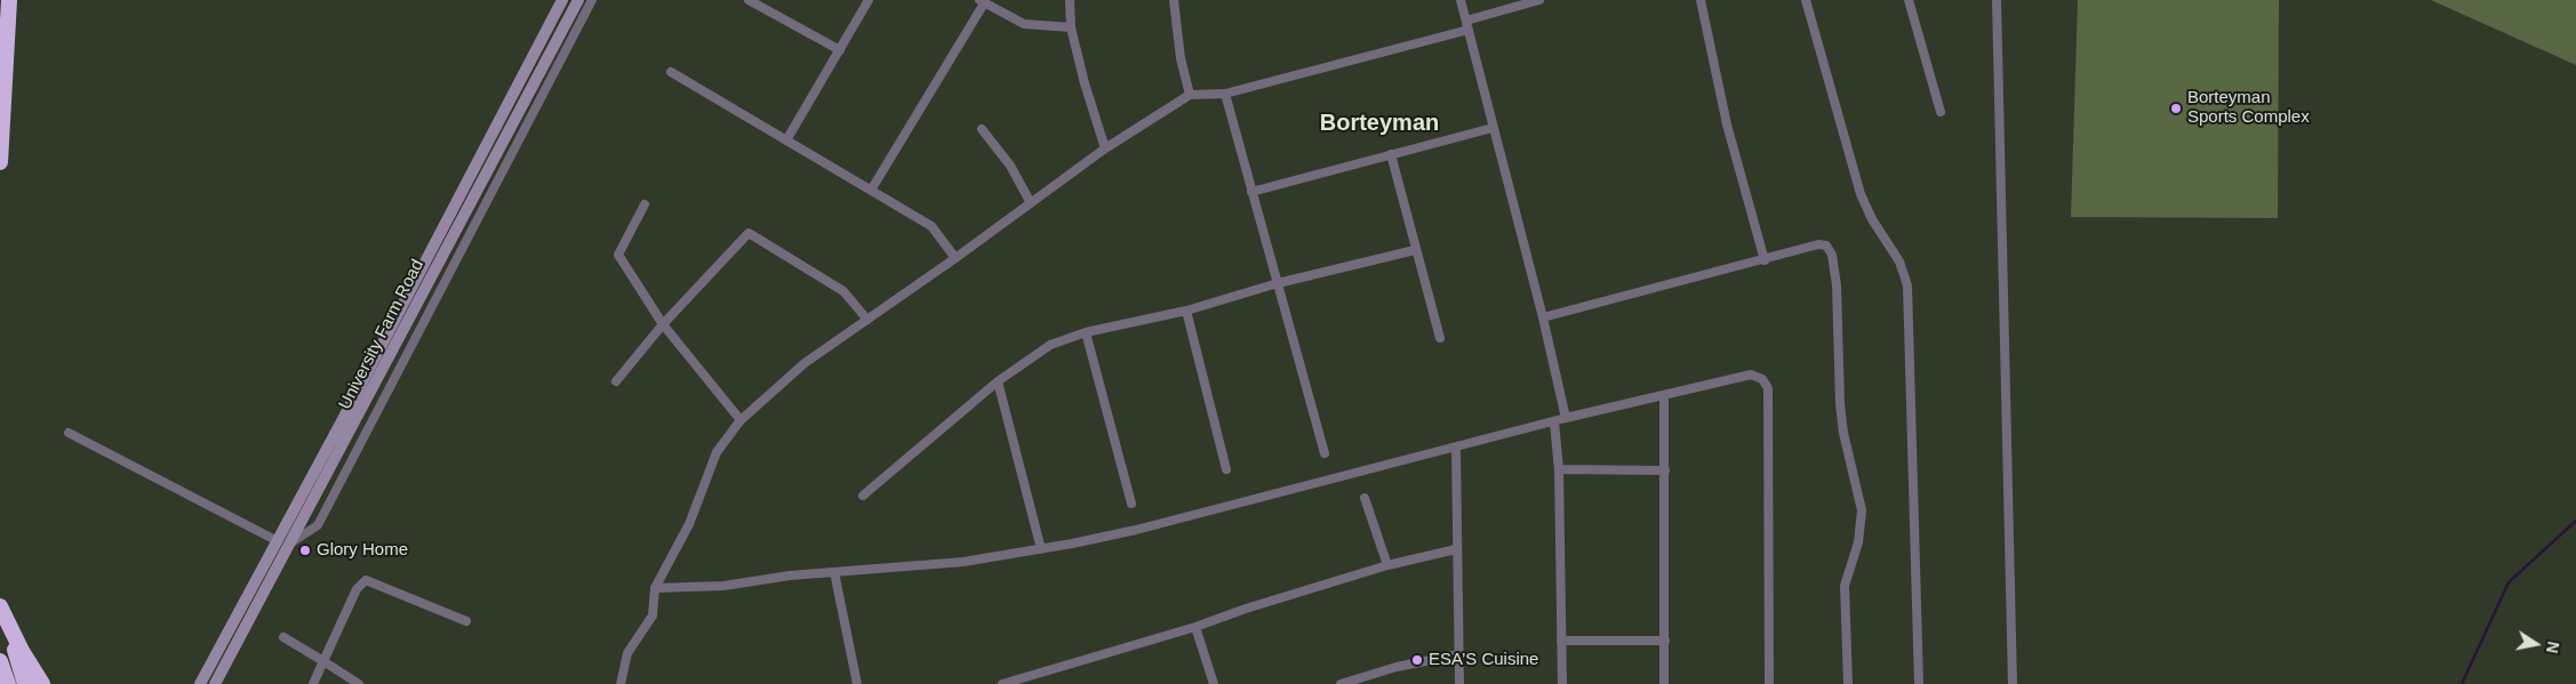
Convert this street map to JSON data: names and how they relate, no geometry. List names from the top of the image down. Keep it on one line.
{"streets":{"street":["University Farm Road"]},"districts":["Borteyman"],"places":["Borteyman Sports Complex","Glory Home","ESA’S Cuisine"],"north":"right"}
